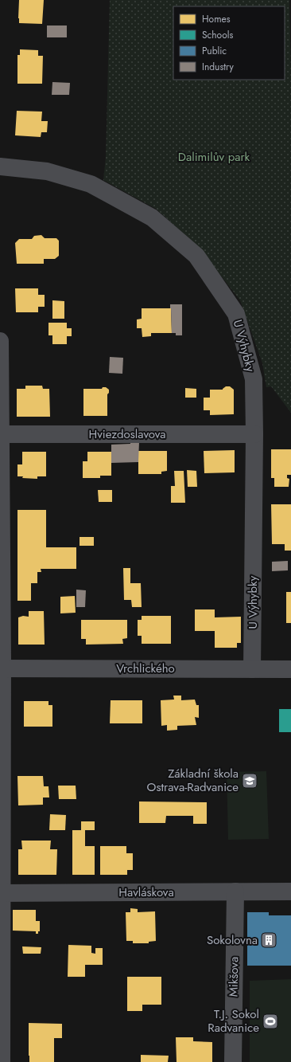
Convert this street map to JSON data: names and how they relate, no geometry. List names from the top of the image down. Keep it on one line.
{"streets":{"street":["U Výhybky","Hviezdoslavova","Vrchlického","Havláskova","Mikšova"]},"crossings":[["U Výhybky","Hviezdoslavova"],["U Výhybky","Vrchlického"],["Havláskova","Mikšova"]],"parks":["Dalimilův park"],"places":{"school or university":["Základní škola Ostrava-Radvanice"],"building":["Sokolovna"],"sports":["T.J. Sokol Radvanice"]},"legend":["Homes","Schools","Public","Industry"]}
